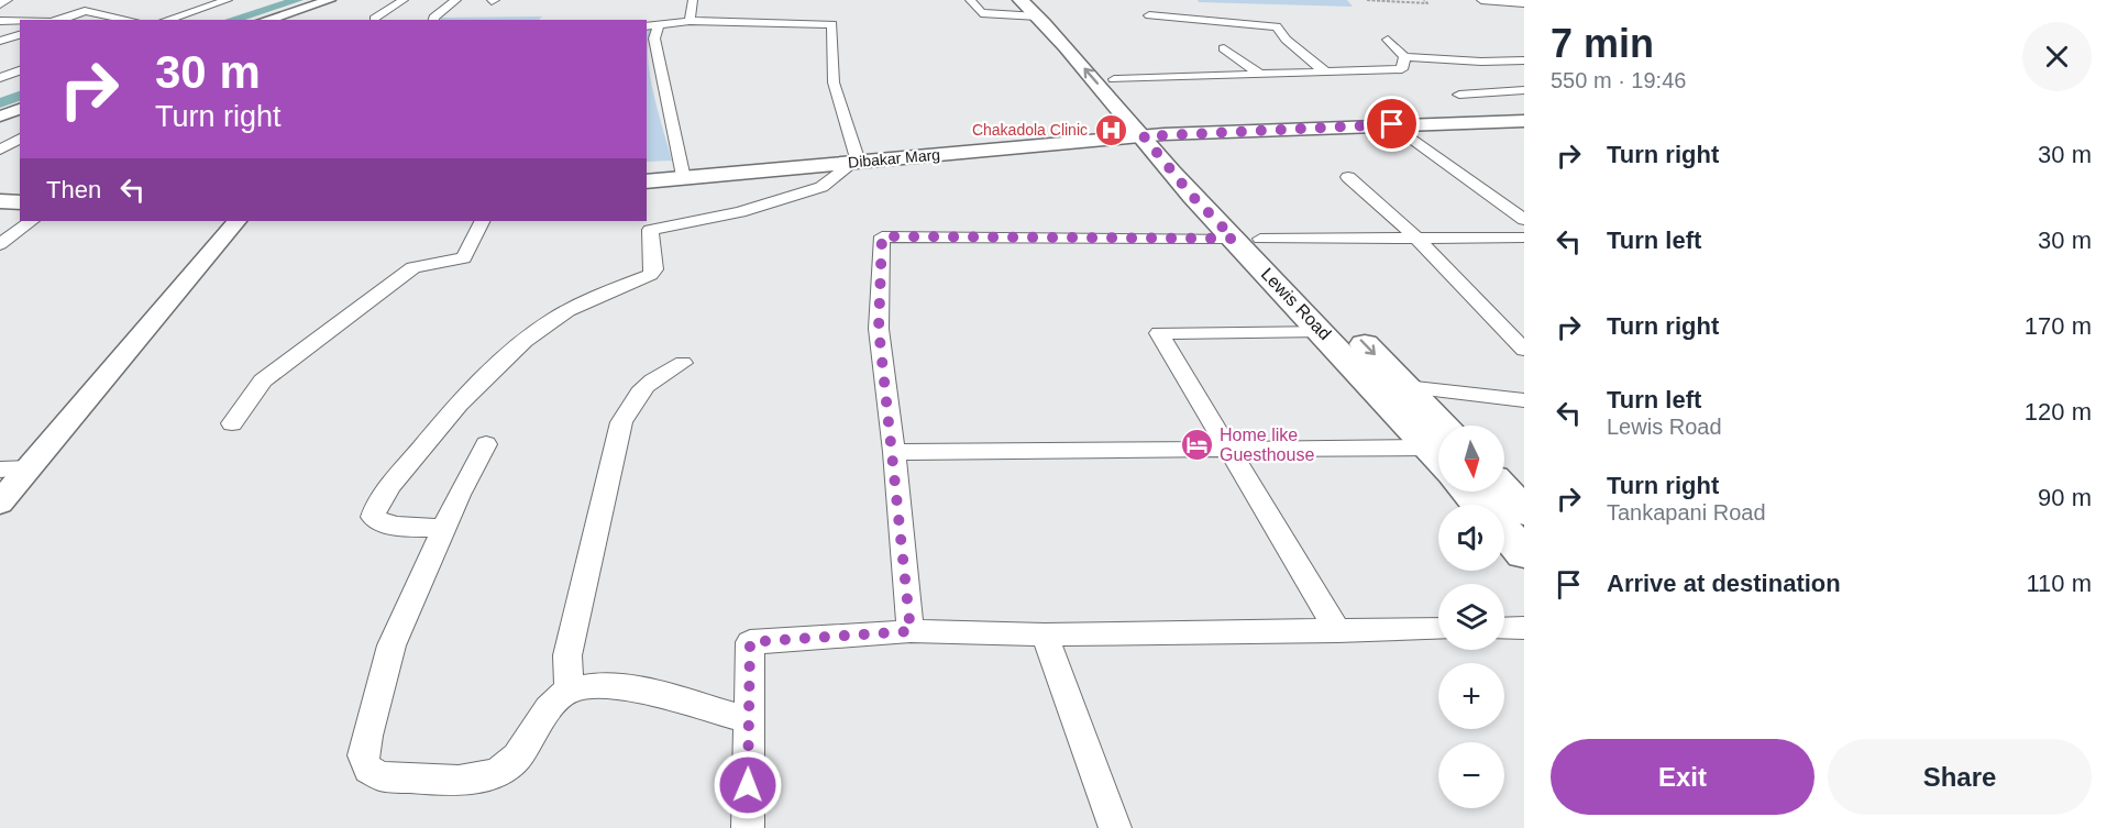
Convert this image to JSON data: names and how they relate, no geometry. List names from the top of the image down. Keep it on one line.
{"streets":{"main road":["Dibakar Marg","Lewis Road"]},"crossings":[["Dibakar Marg","Lewis Road"]],"places":{"hospital":["Chakadola Clinic"],"hotel":["Home like Guesthouse"]},"north":"bottom","page":{"heading":["7 min","550 m · 19:46"],"turn":["30 m","Turn right"],"list":[{"name":"Turn right","value":"30 m"},{"name":"Turn left","value":"30 m"},{"name":"Turn right","value":"170 m"},{"name":"Turn left","note":"Lewis Road","value":"120 m"},{"name":"Turn right","note":"Tankapani Road","value":"90 m"},{"name":"Arrive at destination","value":"110 m"}],"then":"Then","map_buttons":["+","−"],"buttons":["Exit","Share"]}}
